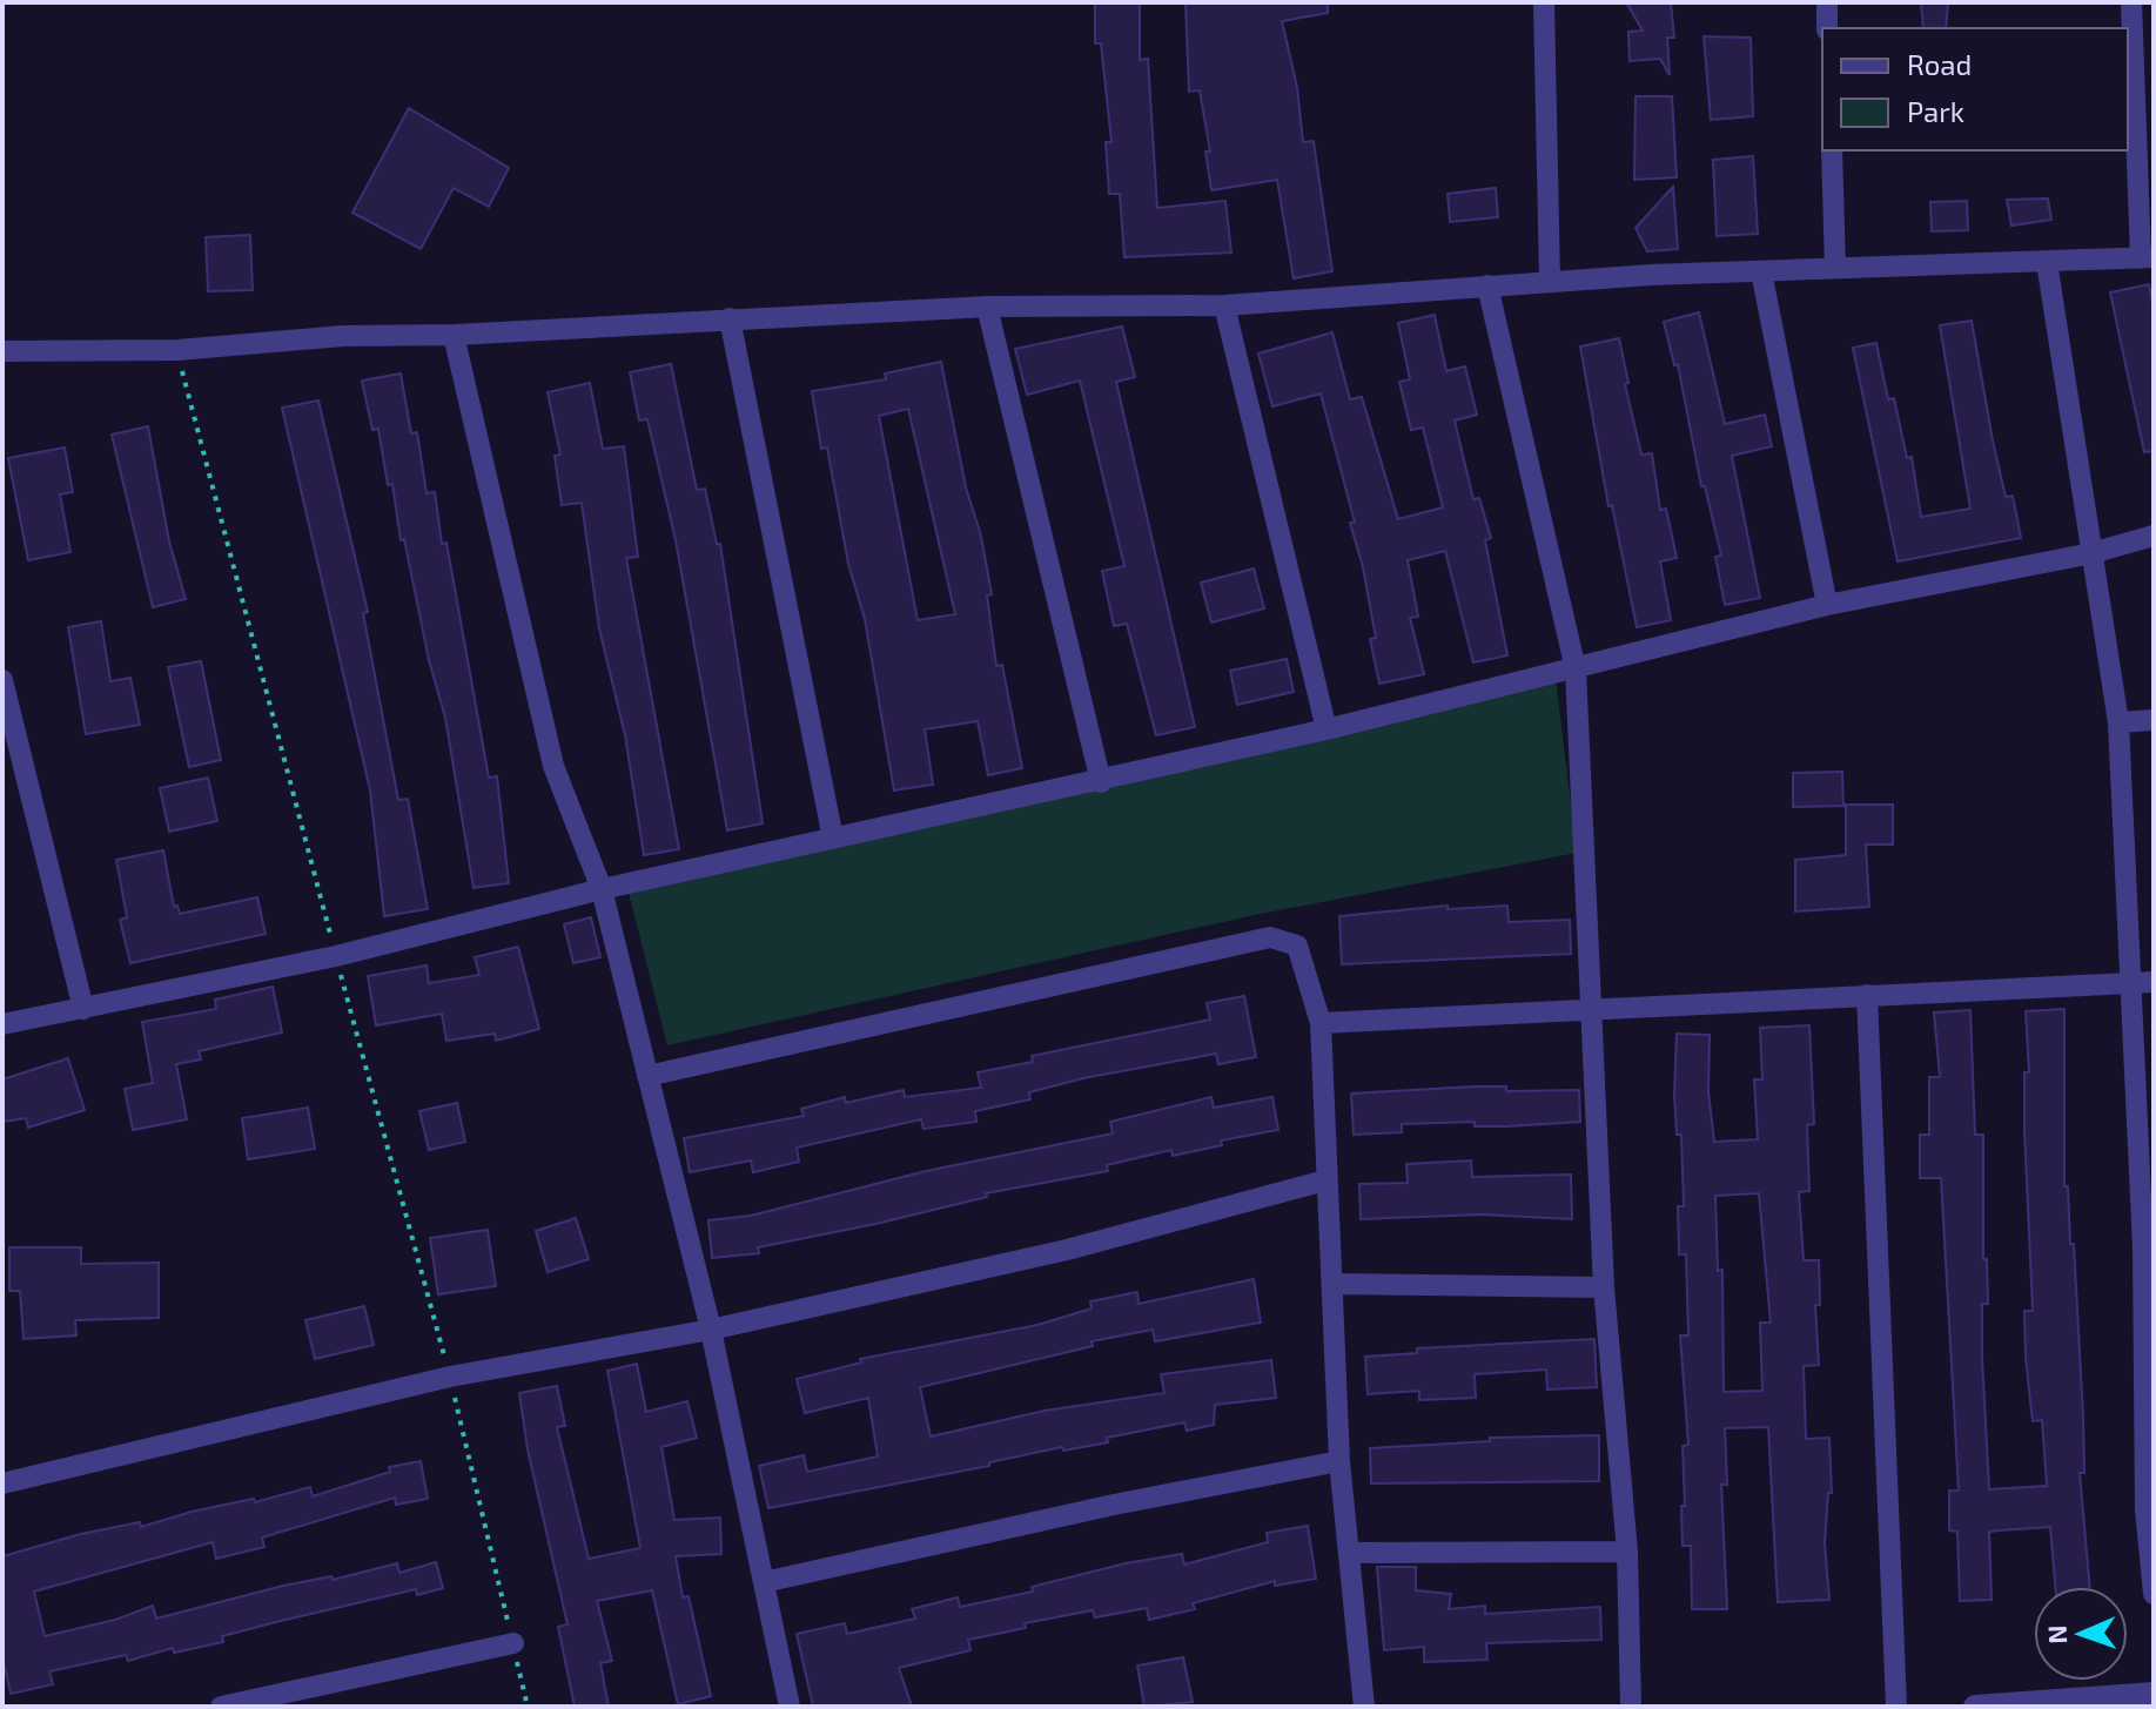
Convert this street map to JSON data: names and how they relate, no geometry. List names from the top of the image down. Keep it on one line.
{"legend":["Road","Park"],"north":"left"}
